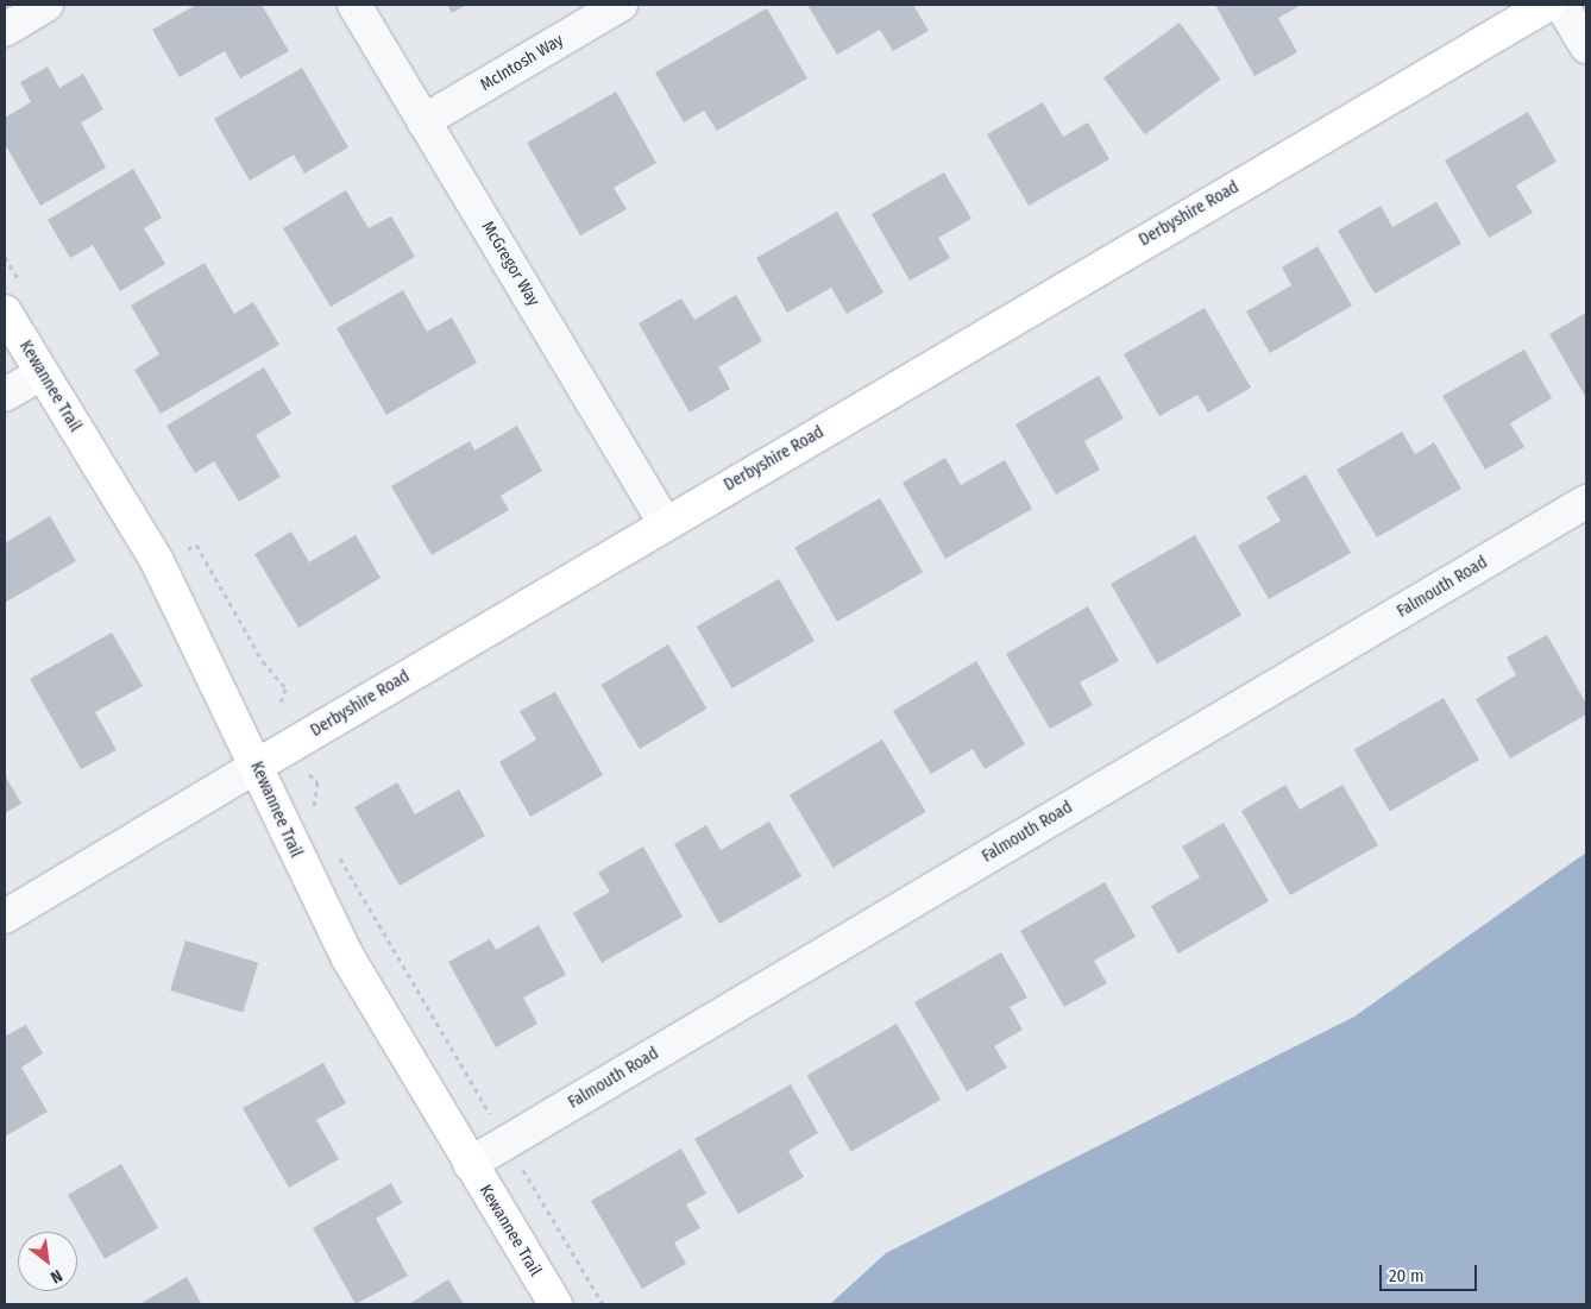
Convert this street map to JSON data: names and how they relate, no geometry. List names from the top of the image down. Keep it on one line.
{"streets":{"street":["McIntosh Way","Derbyshire Road","McGregor Way","Kewannee Trail","Falmouth Road"]},"crossings":[["McIntosh Way","McGregor Way"],["Derbyshire Road","McGregor Way"],["Derbyshire Road","Kewannee Trail"],["Kewannee Trail","Falmouth Road"]],"scale_bar":"20 m","north":"bottom right"}
